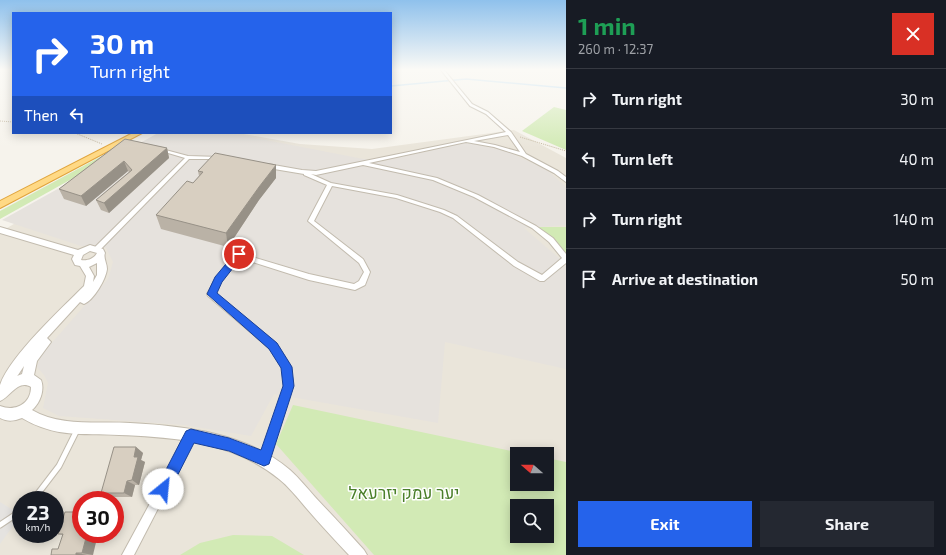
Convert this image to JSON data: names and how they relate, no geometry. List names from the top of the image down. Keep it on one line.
{"parks":["יער עמק יזרעאל"],"north":"left","page":{"heading":["1 min","260 m · 12:37"],"turn":["30 m","Turn right"],"list":[{"name":"Turn right","value":"30 m"},{"name":"Turn left","value":"40 m"},{"name":"Turn right","value":"140 m"},{"name":"Arrive at destination","value":"50 m"}],"then":"Then","speed":"23 km/h","limit":"30","buttons":["Exit","Share"]}}
